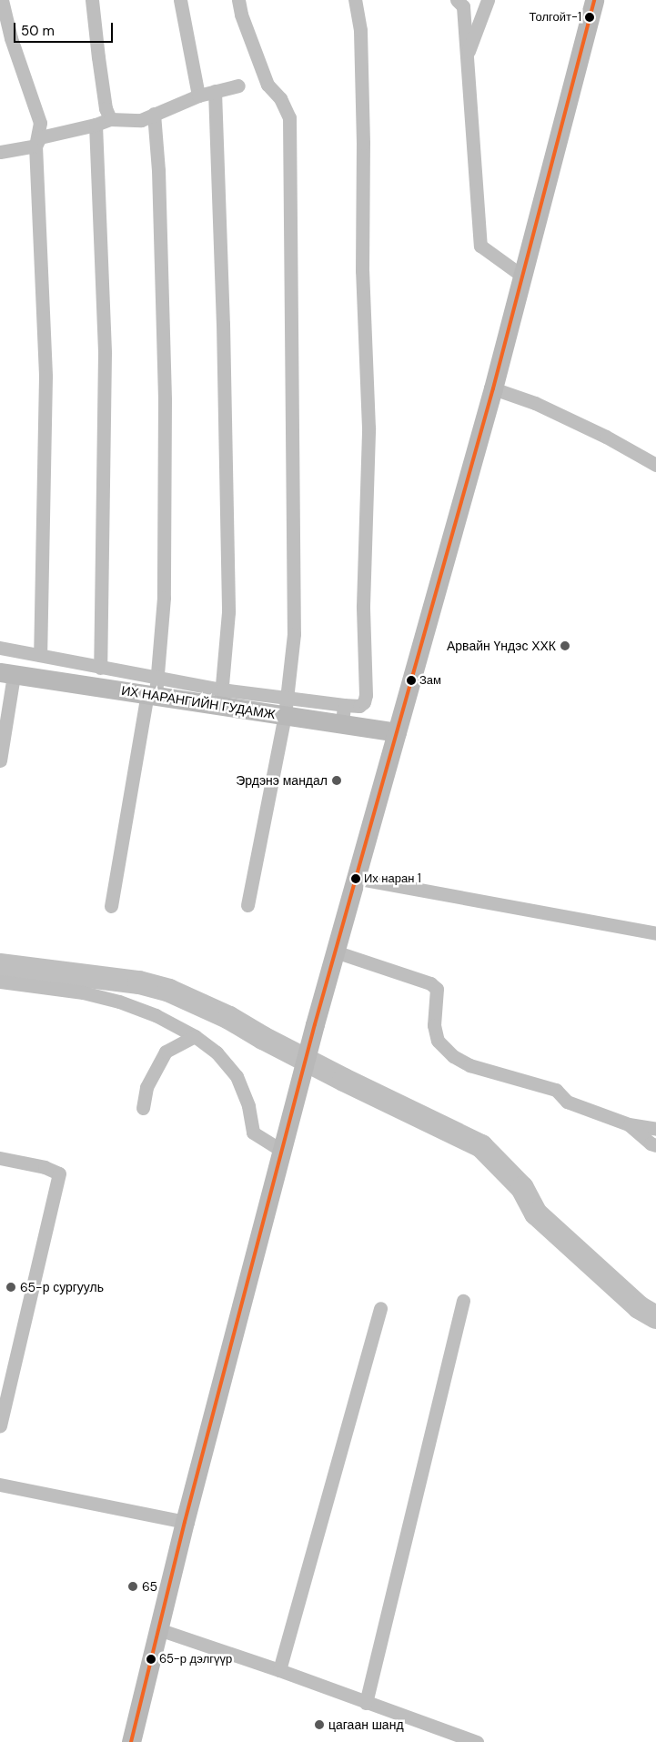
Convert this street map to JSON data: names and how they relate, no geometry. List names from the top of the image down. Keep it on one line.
{"streets":{"main road":["ИХ НАРАНГИЙН ГУДАМЖ"]},"places":["Толгойт-1","Арвайн Үндэс ХХК","Зам","Эрдэнэ мандал","Их наран 1","65-р сургууль","65","65-р дэлгүүр","цагаан шанд"],"scale_bar":"50 m"}
